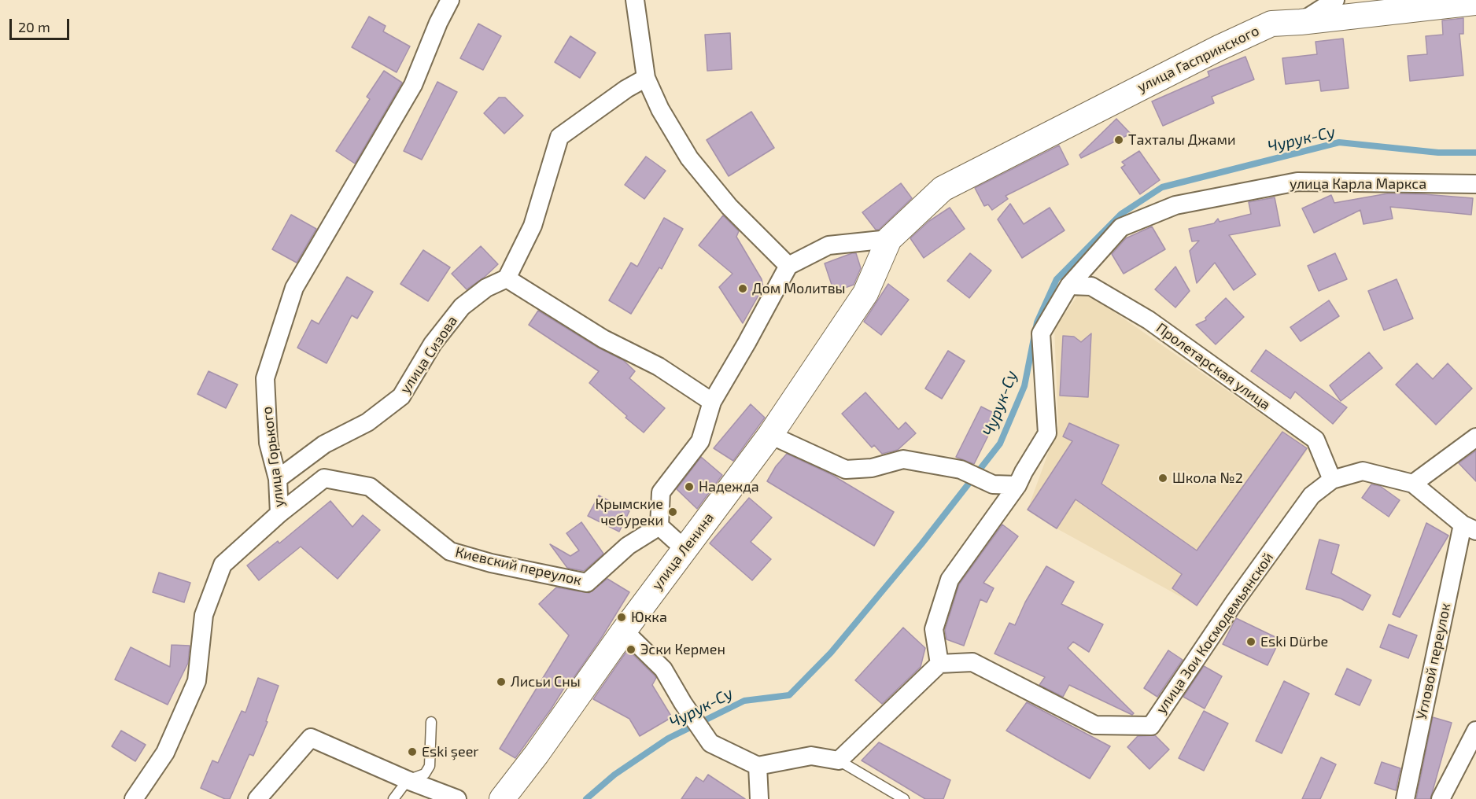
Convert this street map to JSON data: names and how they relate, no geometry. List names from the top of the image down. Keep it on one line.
{"streets":{"main road":["улица Гаспринского","улица Ленина"],"street":["улица Карла Маркса","улица Сизова","Пролетарская улица","улица Горького","Киевский переулок","улица Зои Космодемьянской","Угловой переулок"]},"crossings":[["улица Гаспринского","улица Ленина"],["улица Карла Маркса","Пролетарская улица"],["улица Карла Маркса","улица Зои Космодемьянской"],["улица Сизова","улица Горького"],["Пролетарская улица","улица Зои Космодемьянской"],["улица Горького","Киевский переулок"]],"water":["Чурук-Су"],"places":["Тахталы Джами","Дом Молитвы","Школа №2","Надежда","Крымские чебуреки","Юкка","Eski Dürbe","Эски Кермен","Лисьи Сны","Eski şeer"],"scale_bar":"20 m"}
